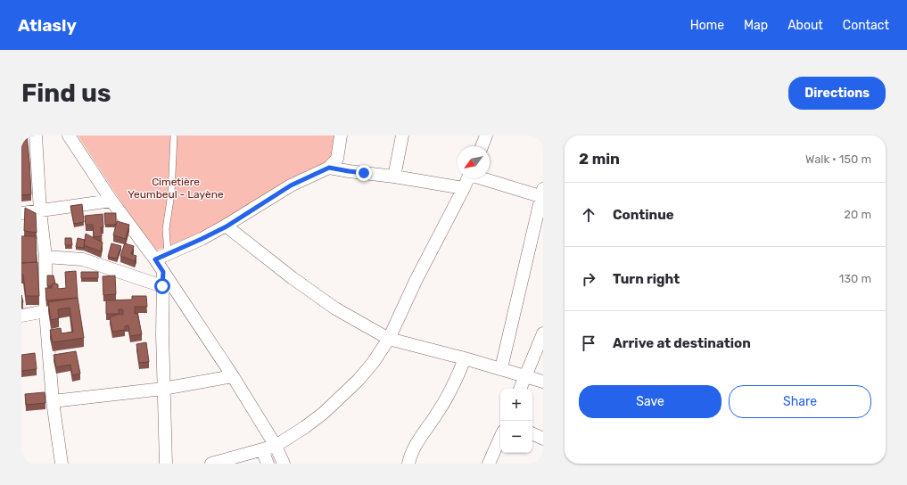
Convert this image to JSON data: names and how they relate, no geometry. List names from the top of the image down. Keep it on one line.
{"parks":["Cimetière Yeumbeul - Layène"],"north":"bottom left","page":{"header":"Atlasly","nav":["Home","Map","About","Contact"],"buttons":["Directions",["Save","Share"]],"title":"Find us","heading":["2 min","Walk · 150 m"],"list":[["Continue","20 m"],["Turn right","130 m"],"Arrive at destination"],"map_buttons":["+","−"]}}
